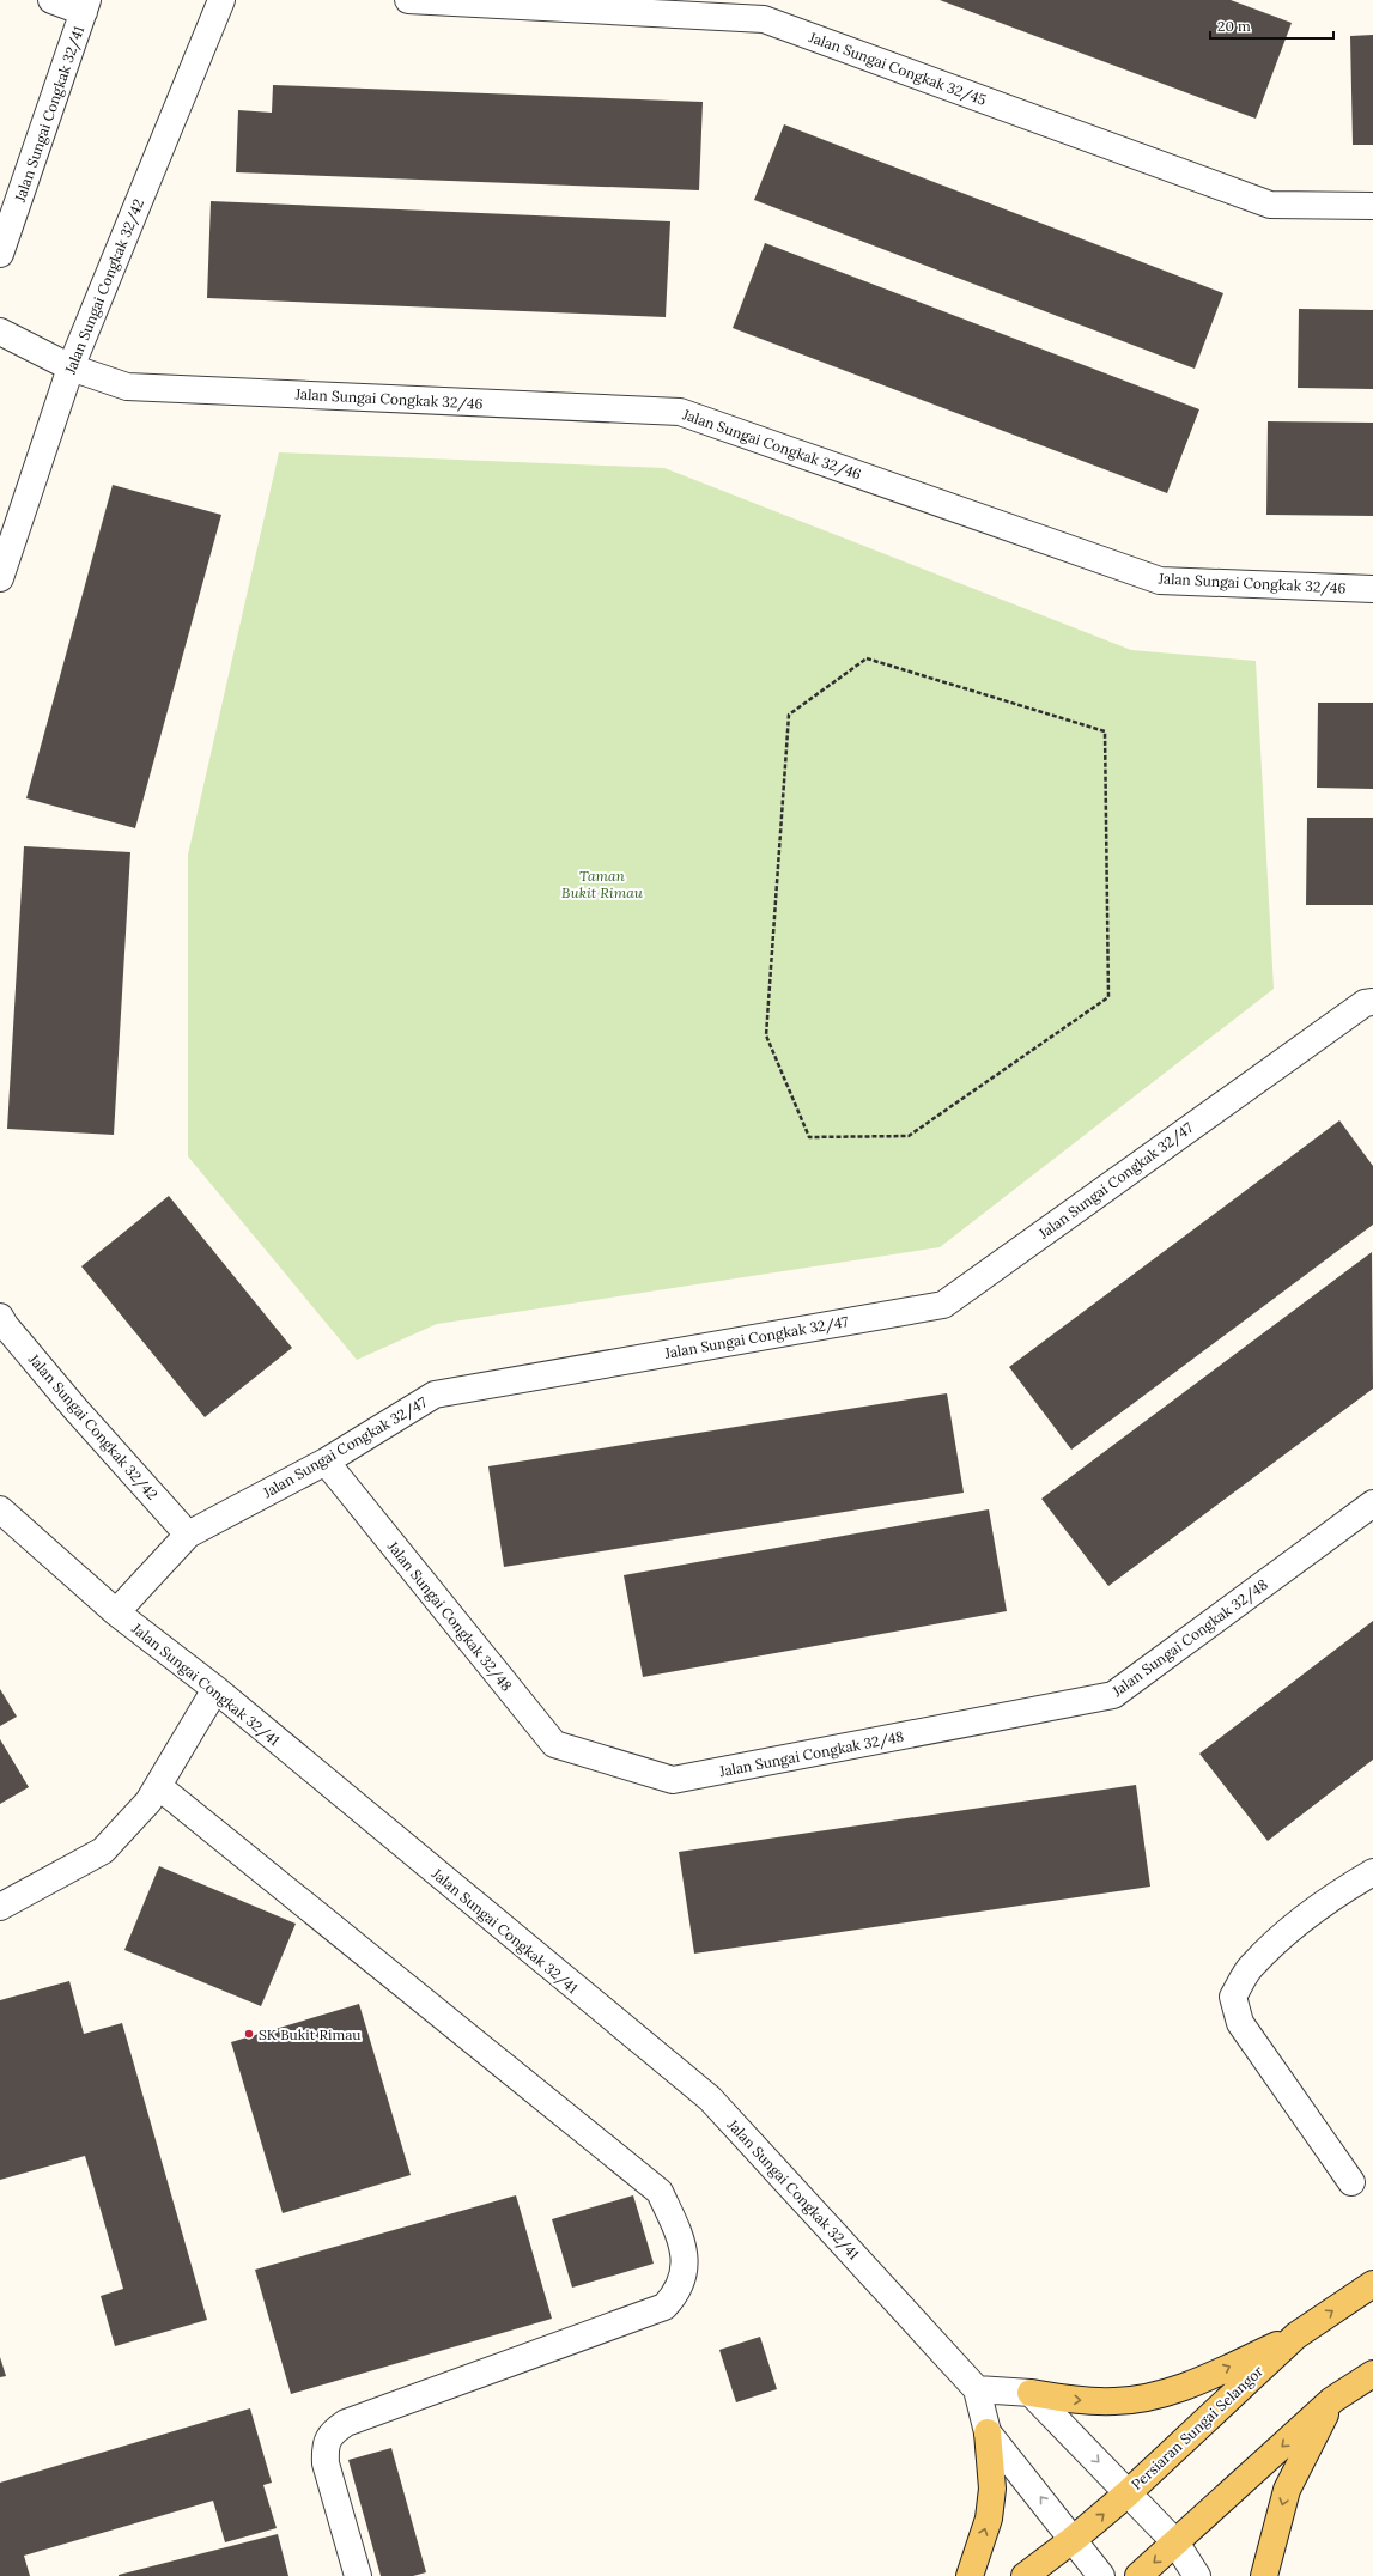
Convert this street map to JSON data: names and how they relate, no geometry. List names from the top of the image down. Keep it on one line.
{"streets":{"main road":["Persiaran Sungai Selangor"],"street":["Jalan Sungai Congkak 32/45","Jalan Sungai Congkak 32/41","Jalan Sungai Congkak 32/42","Jalan Sungai Congkak 32/46","Jalan Sungai Congkak 32/47","Jalan Sungai Congkak 32/48"]},"crossings":[["Jalan Sungai Congkak 32/41","Jalan Sungai Congkak 32/47"],["Jalan Sungai Congkak 32/42","Jalan Sungai Congkak 32/46"],["Jalan Sungai Congkak 32/42","Jalan Sungai Congkak 32/47"],["Jalan Sungai Congkak 32/47","Jalan Sungai Congkak 32/48"]],"parks":["Taman Bukit Rimau"],"places":["SK Bukit Rimau"],"scale_bar":"20 m"}
